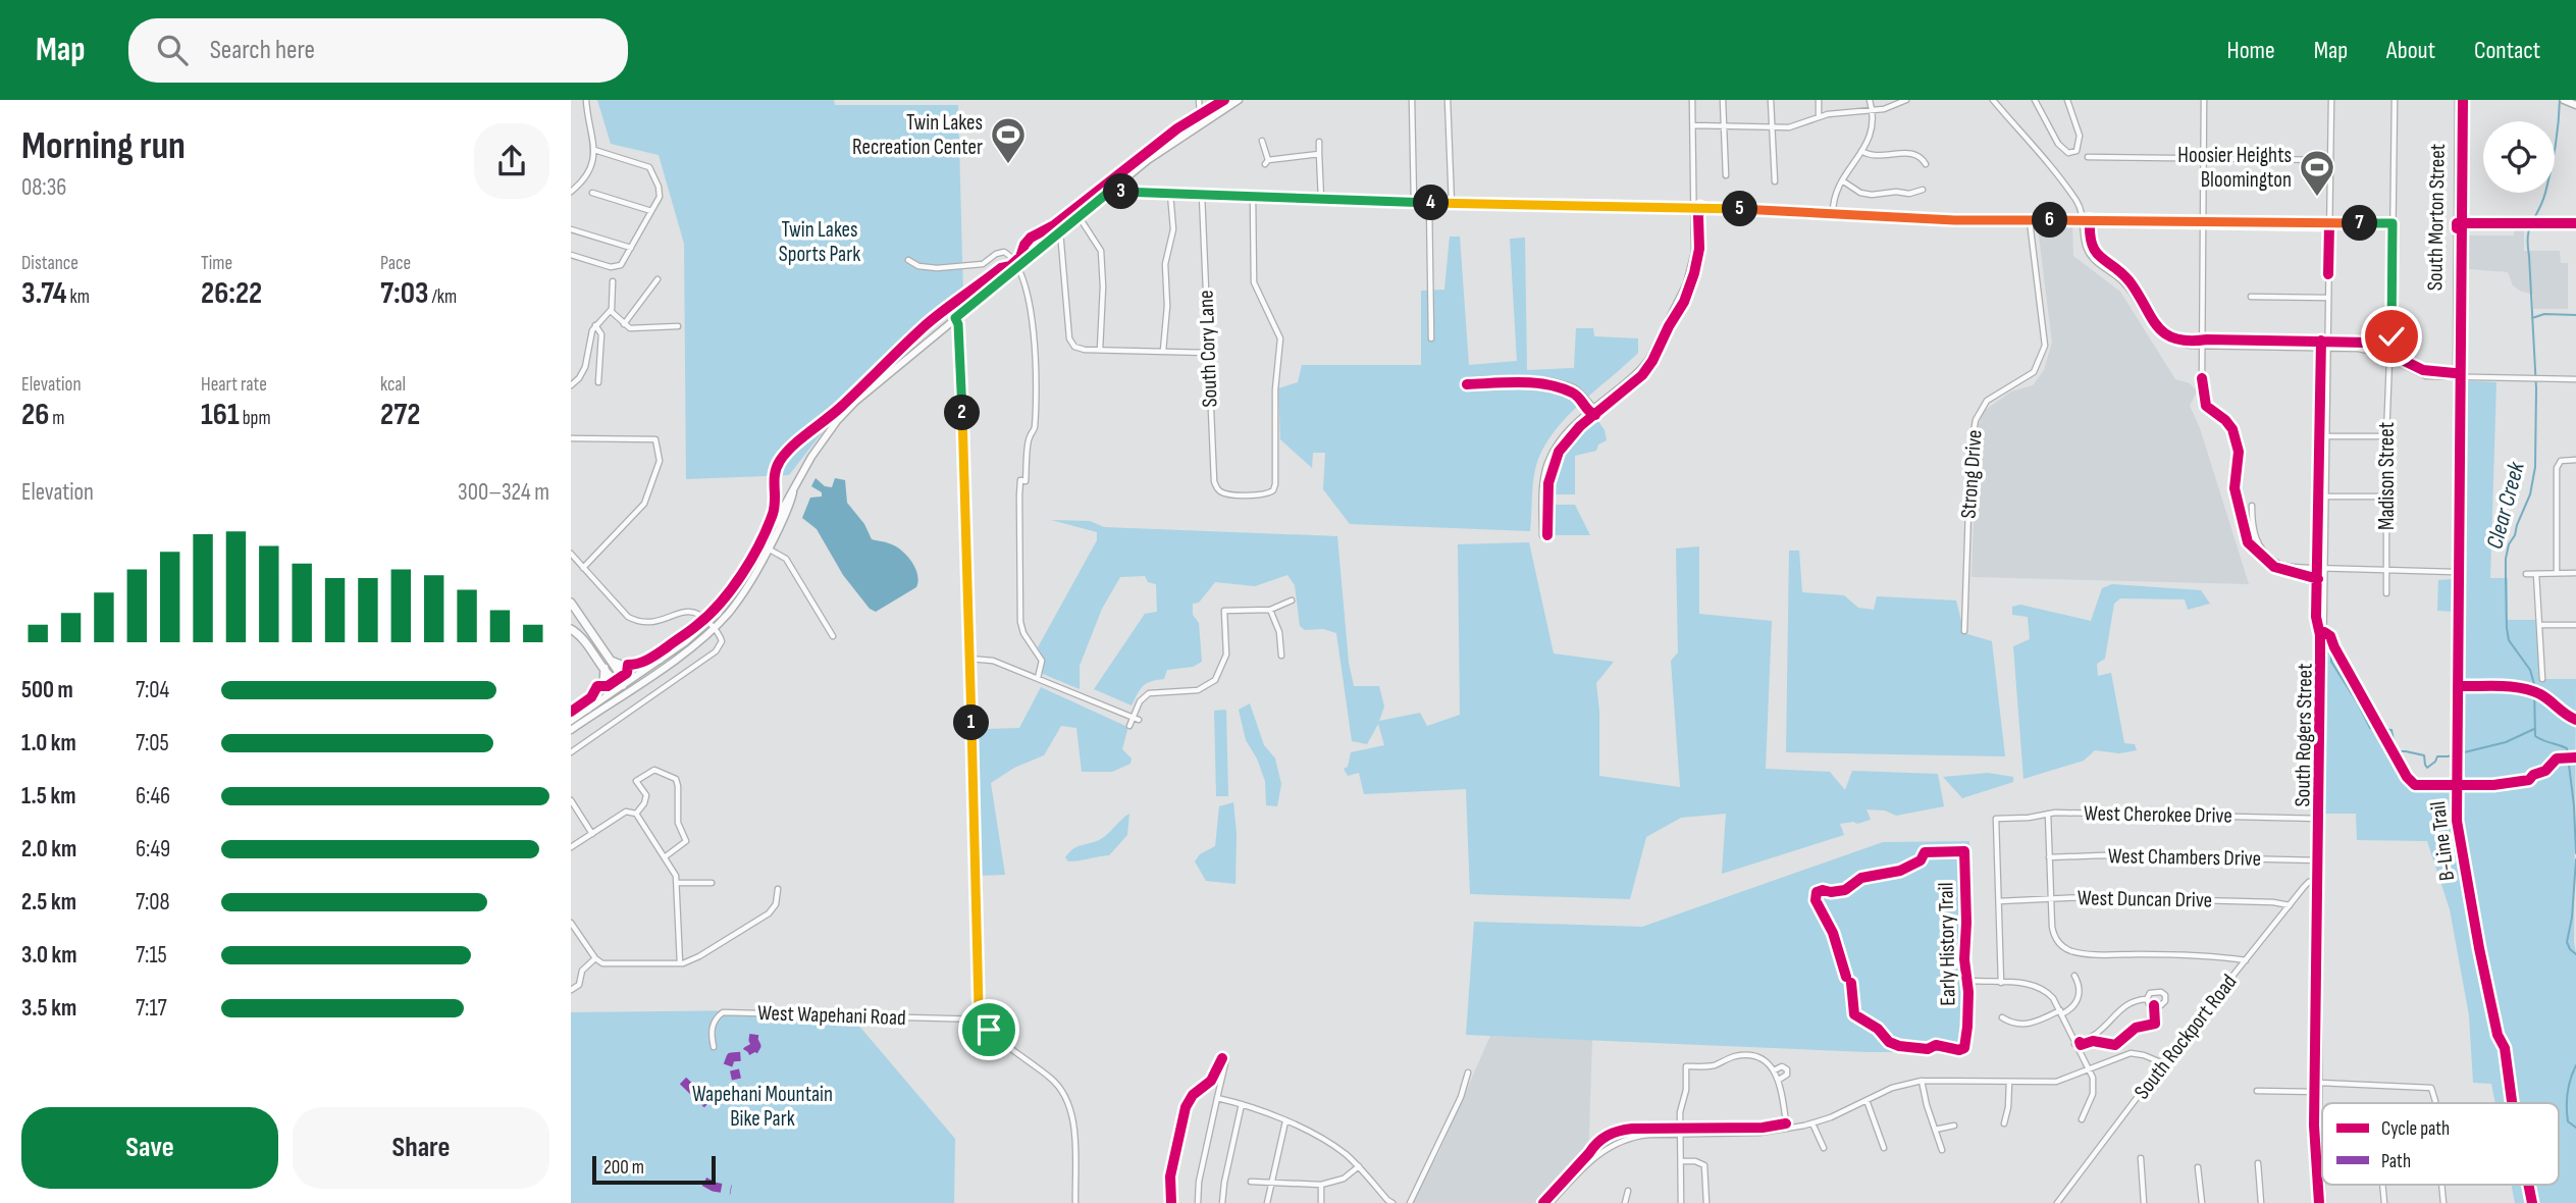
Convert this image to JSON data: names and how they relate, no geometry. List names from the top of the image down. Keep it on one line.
{"streets":{"street":["South Morton Street","South Cory Lane","Strong Drive","Madison Street","South Rogers Street","West Cherokee Drive","West Chambers Drive","West Duncan Drive","West Wapehani Road","South Rockport Road"],"cycle path":["B-Line Trail","Early History Trail"]},"crossings":[["South Rogers Street","West Cherokee Drive"],["South Rogers Street","West Chambers Drive"],["South Rogers Street","South Rockport Road"],["West Cherokee Drive","West Duncan Drive"],["West Duncan Drive","South Rockport Road"]],"water":["Clear Creek"],"parks":["Twin Lakes Sports Park","Wapehani Mountain Bike Park"],"places":{"sports":["Twin Lakes Recreation Center","Hoosier Heights Bloomington"]},"legend":["Cycle path","Path"],"scale_bar":"200 m","page":{"header":"Map","search":"Search here","nav":["Home","Map","About","Contact"],"heading":["Morning run","08:36"],"pins":["3","4","5","6","7","2","1"],"stats":[["Distance","3.74 km"],["Time","26:22"],["Pace","7:03 /km"],["Elevation","26 m"],["Heart rate","161 bpm"],["kcal","272"]],"chart":["Elevation","300–324 m"],"list":[{"name":"500 m","note":"7:04"},{"name":"1.0 km","note":"7:05"},{"name":"1.5 km","note":"6:46"},{"name":"2.0 km","note":"6:49"},{"name":"2.5 km","note":"7:08"},{"name":"3.0 km","note":"7:15"},{"name":"3.5 km","note":"7:17"}],"buttons":["Save","Share"],"scale":"200 m"}}
